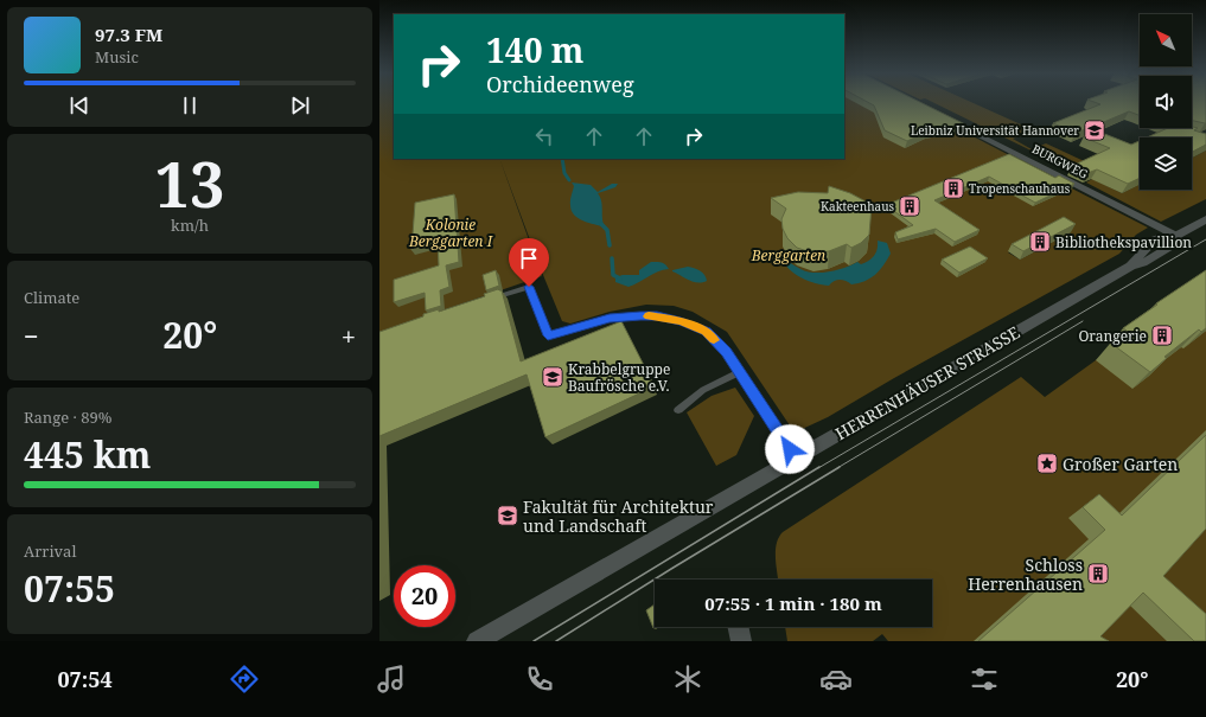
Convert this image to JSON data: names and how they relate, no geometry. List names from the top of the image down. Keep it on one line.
{"streets":{"street":["BURGWEG","HERRENHÄUSER STRASSE"]},"crossings":[["BURGWEG","HERRENHÄUSER STRASSE"]],"parks":["Kolonie Berggarten I","Berggarten"],"places":{"school or university":["Leibniz Universität Hannover","Krabbelgruppe Baufrösche e.V.","Fakultät für Architektur und Landschaft"],"building":["Tropenschauhaus","Kakteenhaus","Bibliothekspavillion","Orangerie","Schloss Herrenhausen"],"place":["Großer Garten"]},"north":"top left","page":{"turn":["140 m","Orchideenweg"],"song":["97.3 FM","Music"],"tile":[["13","km/h"],"Climate",["Range · 89%","445 km"],["Arrival","07:55"]],"heat":["−","20°","+"],"limit":"20","trip":"07:55 · 1 min · 180 m","tabs":["07:54","20°"]}}
